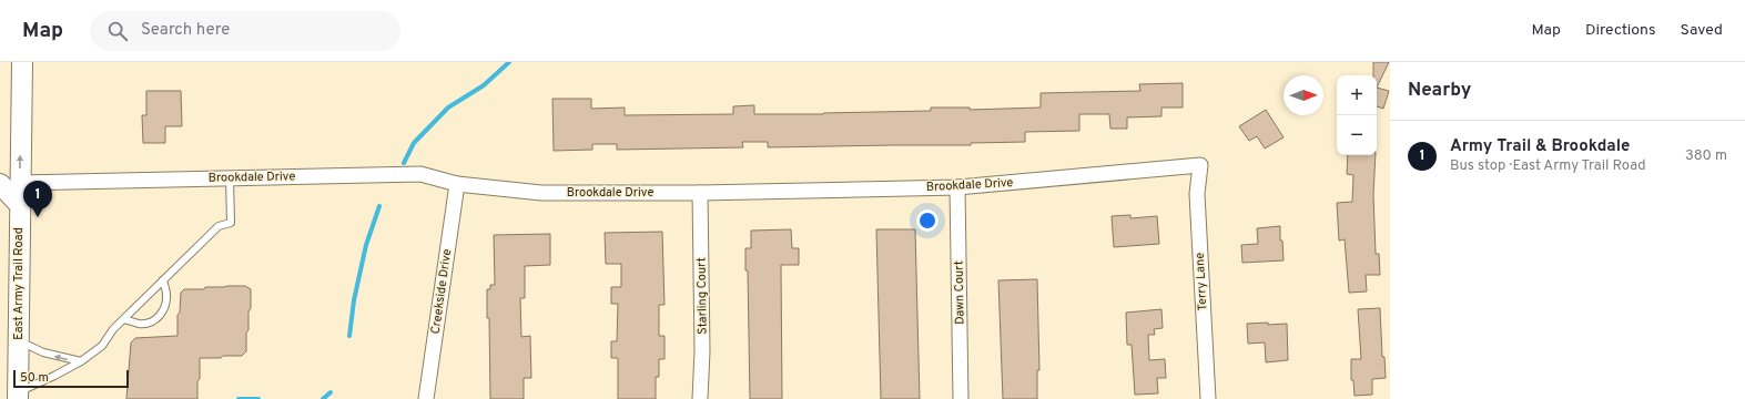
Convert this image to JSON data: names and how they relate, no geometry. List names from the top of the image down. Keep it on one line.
{"streets":{"main road":["East Army Trail Road"],"street":["Brookdale Drive","Terry Lane","Creekside Drive","Dawn Court","Starling Court"]},"crossings":[["Brookdale Drive","Terry Lane"],["Brookdale Drive","East Army Trail Road"],["Brookdale Drive","Creekside Drive"],["Brookdale Drive","Dawn Court"],["Brookdale Drive","Starling Court"]],"one_way":["East Army Trail Road"],"scale_bar":"50 m","north":"right","page":{"header":"Map","search":"Search here","nav":["Map","Directions","Saved"],"heading":"Nearby","map_buttons":["+","−"],"list":[{"mark":"1","name":"Army Trail & Brookdale","note":"Bus stop · East Army Trail Road","value":"380 m"}],"pins":"1","scale":"50 m"}}
